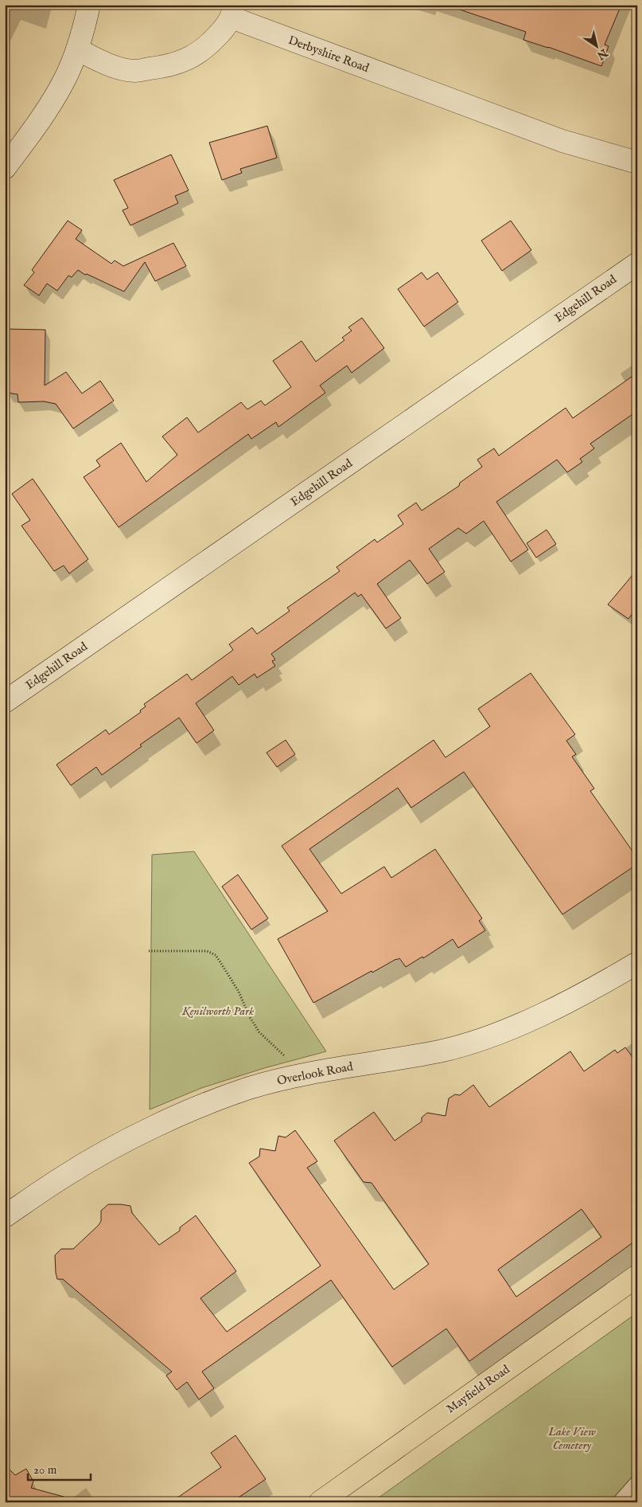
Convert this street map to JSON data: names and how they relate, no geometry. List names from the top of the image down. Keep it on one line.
{"streets":{"main road":["Mayfield Road"],"street":["Derbyshire Road","Edgehill Road","Overlook Road"]},"parks":["Kenilworth Park","Lake View Cemetery"],"scale_bar":"20 m","north":"bottom right"}
